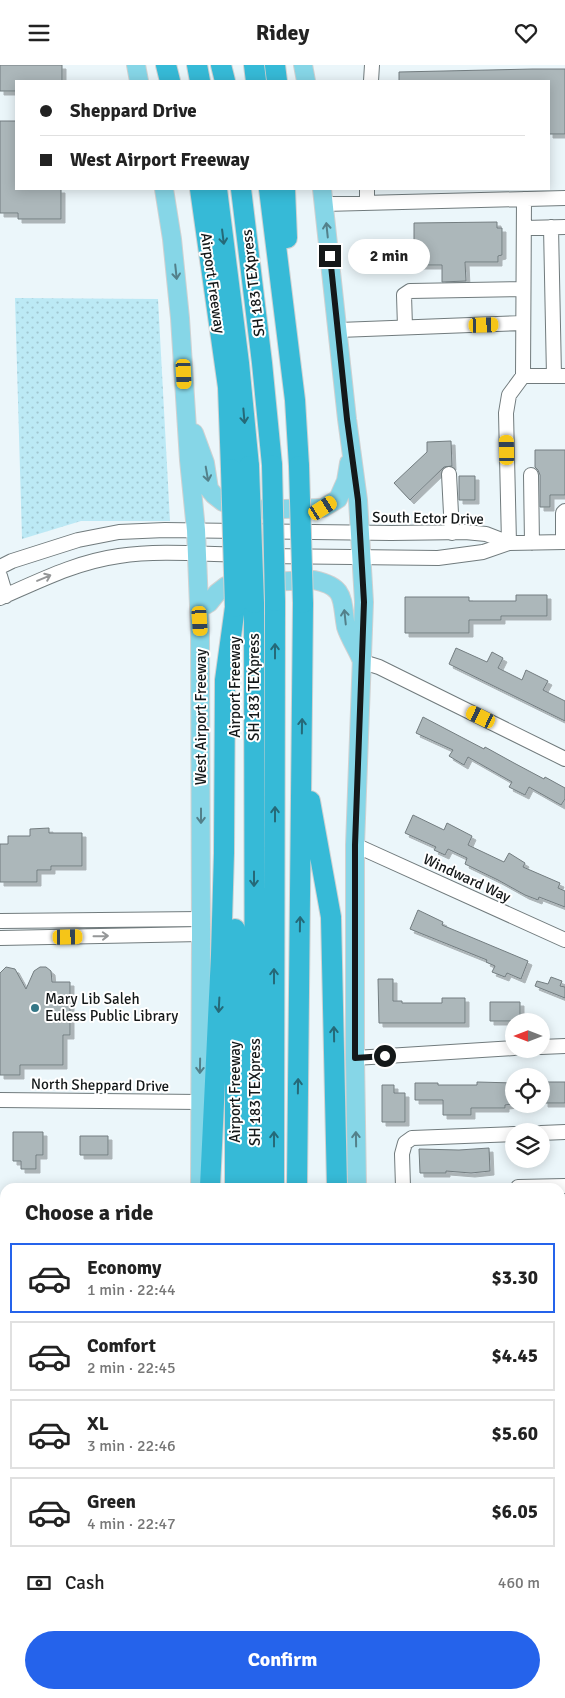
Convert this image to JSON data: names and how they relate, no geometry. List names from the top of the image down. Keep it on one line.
{"streets":{"highway":["Airport Freeway","SH 183 TEXpress"],"main road":["West Airport Freeway"],"street":["South Ector Drive","Windward Way","North Sheppard Drive"]},"crossings":[["Airport Freeway","SH 183 TEXpress"],["South Ector Drive","West Airport Freeway"],["West Airport Freeway","North Sheppard Drive"]],"places":["Mary Lib Saleh Euless Public Library"],"north":"left","page":{"header":"Ridey","banner":["Sheppard Drive","West Airport Freeway"],"bubble":"2 min","heading":"Choose a ride","list":[{"name":"Economy","note":"1 min · 22:44","value":"$3.30"},{"name":"Comfort","note":"2 min · 22:45","value":"$4.45"},{"name":"XL","note":"3 min · 22:46","value":"$5.60"},{"name":"Green","note":"4 min · 22:47","value":"$6.05"}],"pay":["Cash","460 m"],"buttons":"Confirm"}}
